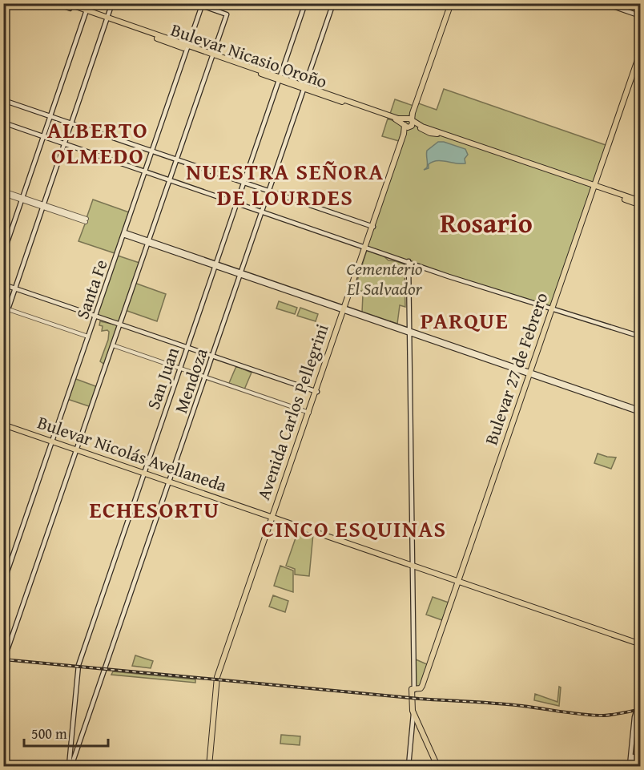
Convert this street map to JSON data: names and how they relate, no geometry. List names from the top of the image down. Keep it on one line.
{"streets":{"main road":["Bulevar Nicasio Oroño","Santa Fe","Bulevar 27 de Febrero","San Juan","Mendoza","Avenida Carlos Pellegrini","Bulevar Nicolás Avellaneda"]},"crossings":[["Bulevar Nicasio Oroño","Santa Fe"],["Bulevar Nicasio Oroño","Bulevar 27 de Febrero"],["Bulevar Nicasio Oroño","San Juan"],["Bulevar Nicasio Oroño","Mendoza"],["Bulevar Nicasio Oroño","Avenida Carlos Pellegrini"],["Santa Fe","Bulevar Nicolás Avellaneda"],["Bulevar 27 de Febrero","Bulevar Nicolás Avellaneda"],["San Juan","Mendoza"],["San Juan","Bulevar Nicolás Avellaneda"],["Mendoza","Bulevar Nicolás Avellaneda"],["Avenida Carlos Pellegrini","Bulevar Nicolás Avellaneda"]],"districts":["ALBERTO OLMEDO","NUESTRA SEÑORA DE LOURDES","Rosario","PARQUE","ECHESORTU","CINCO ESQUINAS"],"parks":["Cementerio El Salvador"],"scale_bar":"500 m"}
